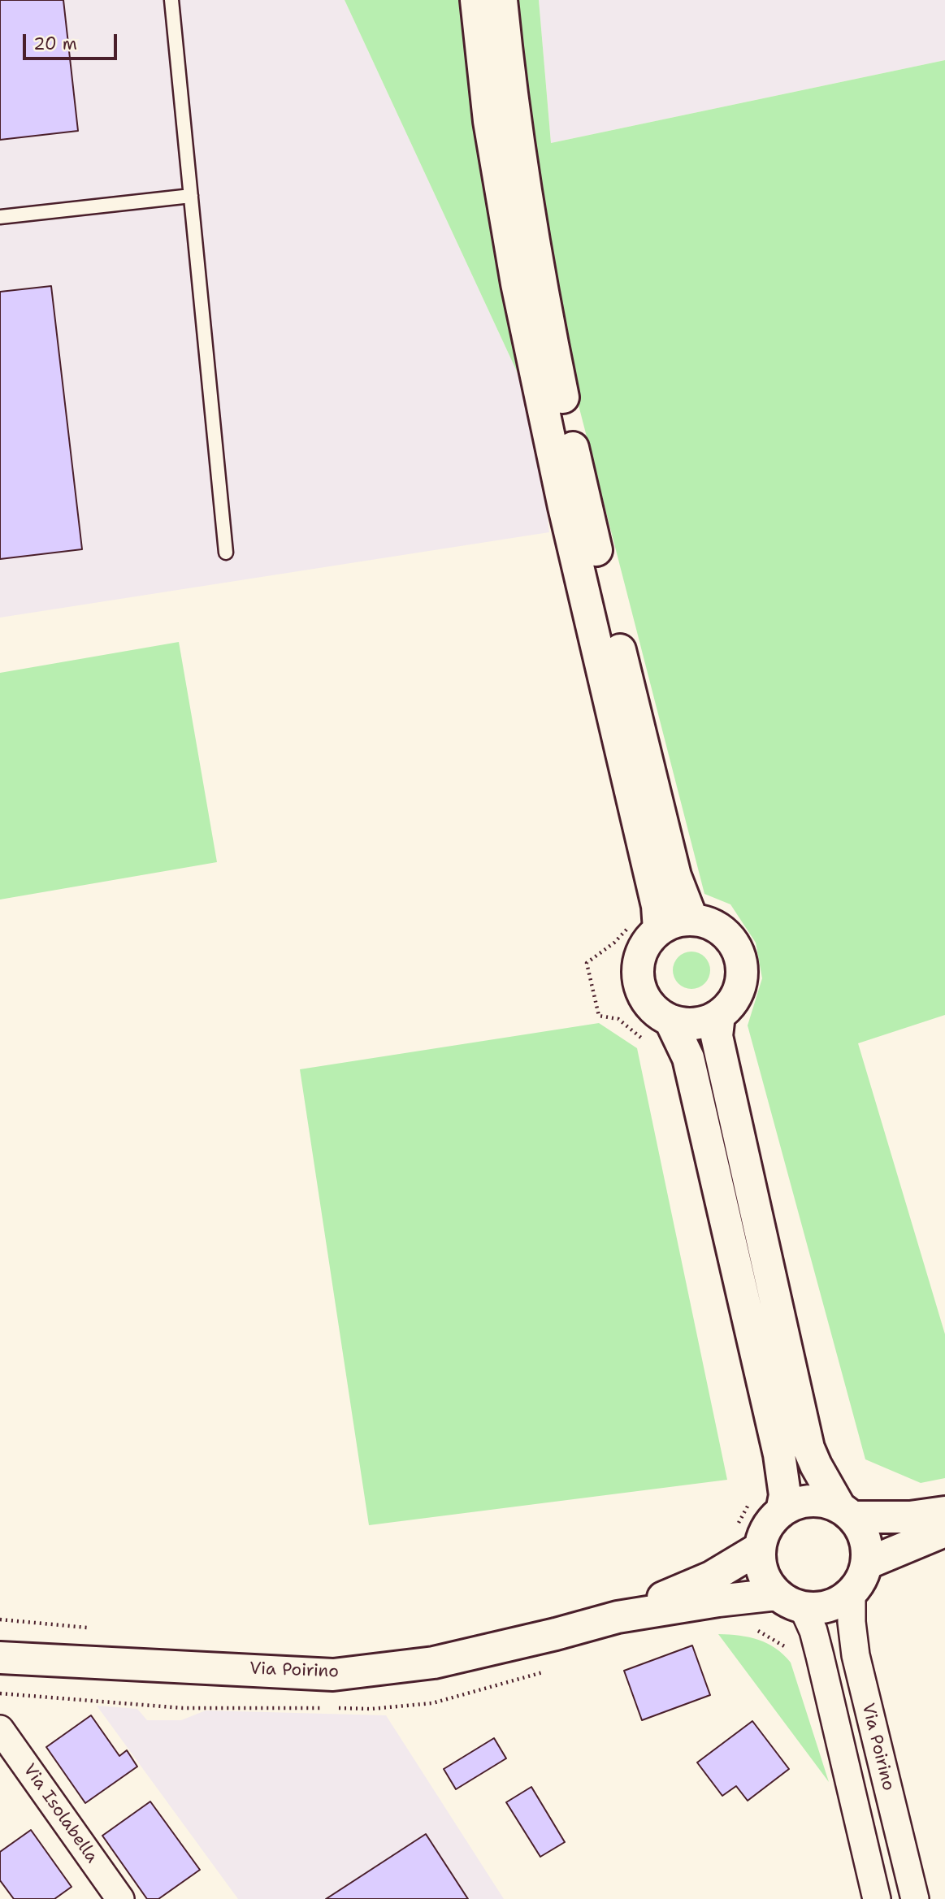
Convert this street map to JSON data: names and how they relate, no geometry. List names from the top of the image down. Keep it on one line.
{"streets":{"street":["Via Poirino","Via Isolabella"]},"scale_bar":"20 m"}
